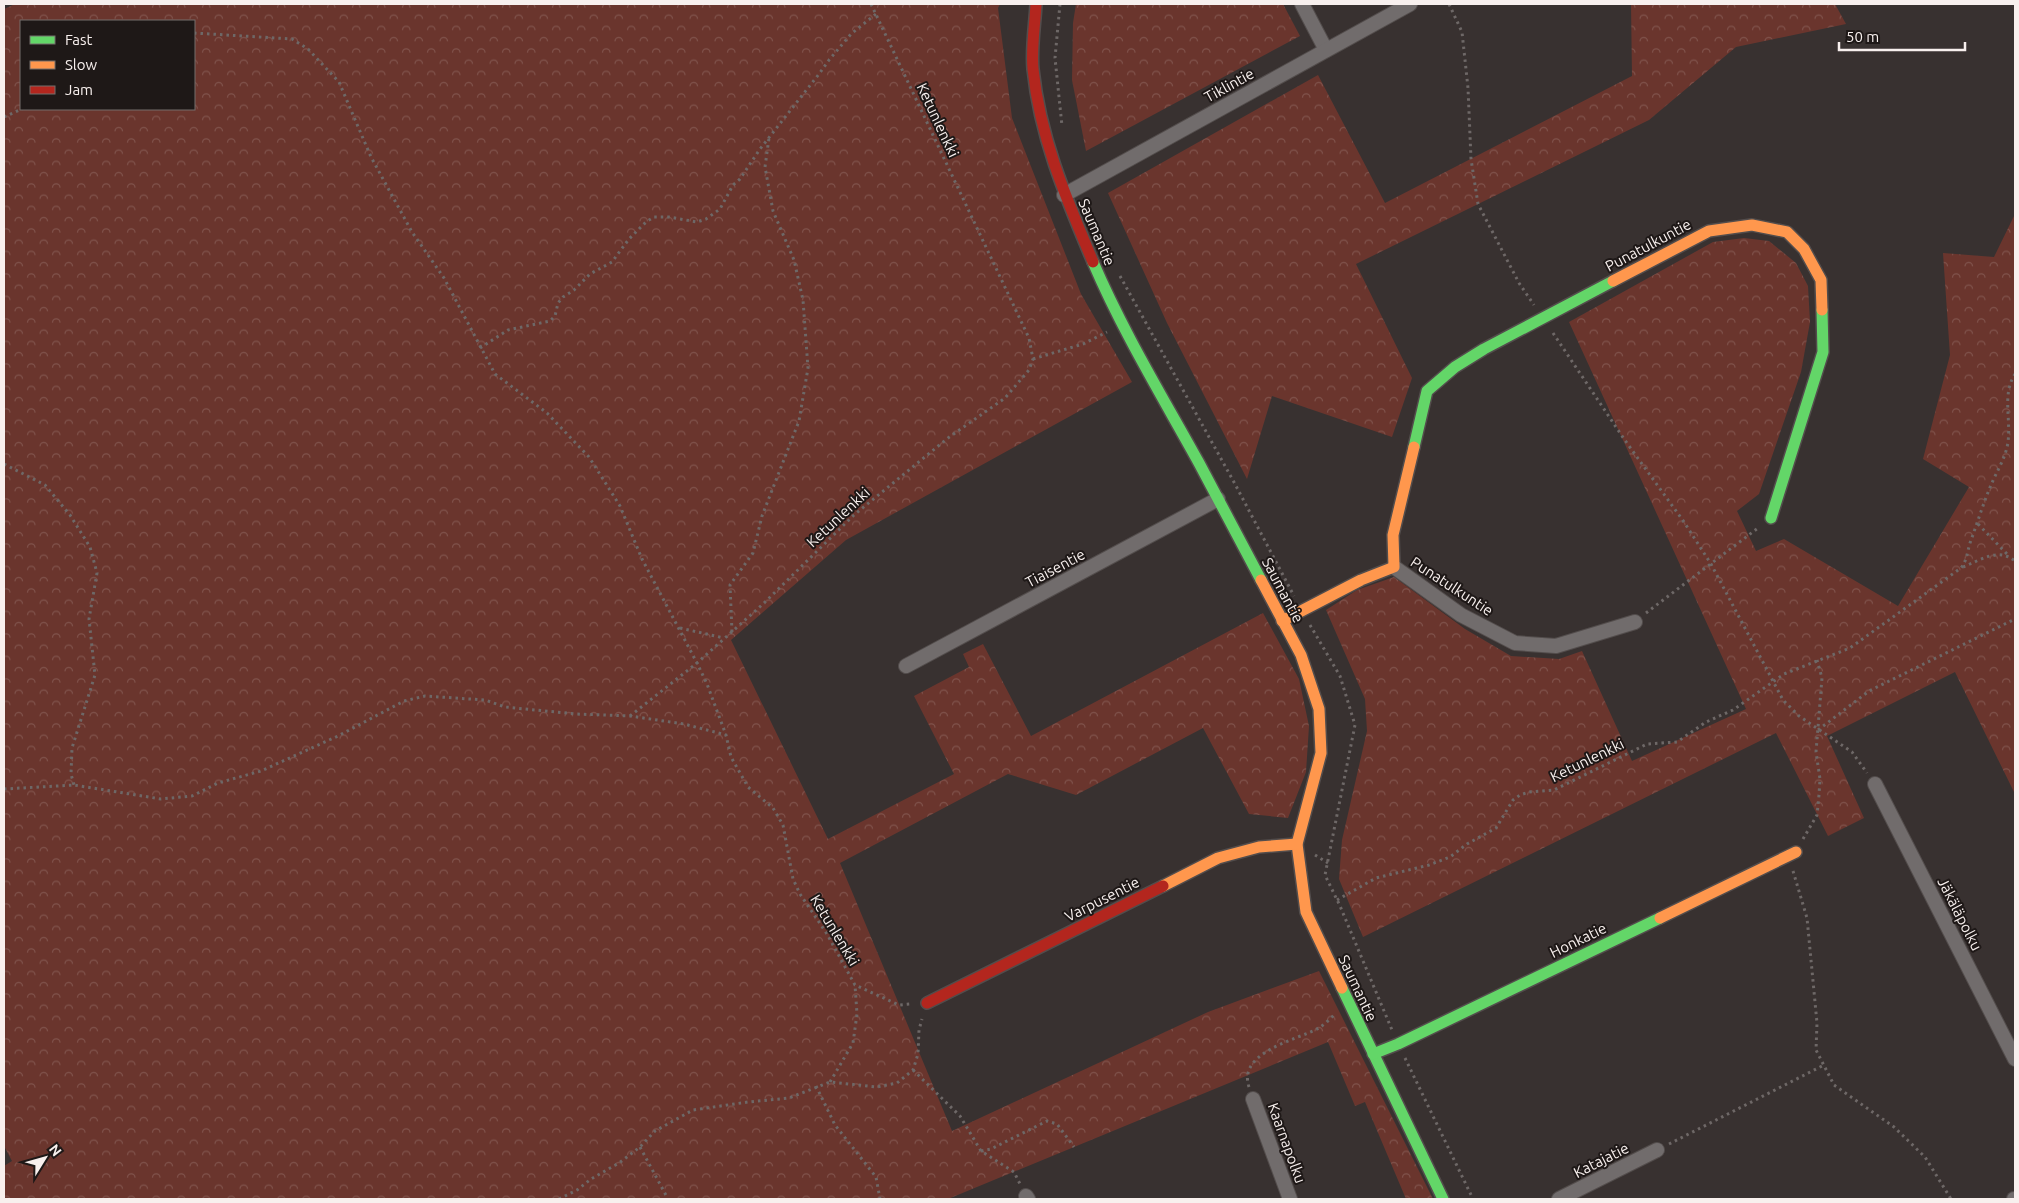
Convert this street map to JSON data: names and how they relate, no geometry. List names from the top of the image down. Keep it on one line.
{"streets":{"street":["Tiklintie","Saumantie","Punatulkuntie","Tiaisentie","Varpusentie","Jäkäläpolku","Honkatie","Kaarnapolku","Katajatie"],"path":["Ketunlenkki"]},"crossings":[["Tiklintie","Saumantie"],["Ketunlenkki","Varpusentie"],["Saumantie","Punatulkuntie"],["Saumantie","Tiaisentie"],["Saumantie","Varpusentie"],["Saumantie","Honkatie"]],"legend":["Fast","Slow","Jam"],"scale_bar":"50 m","north":"top right"}
